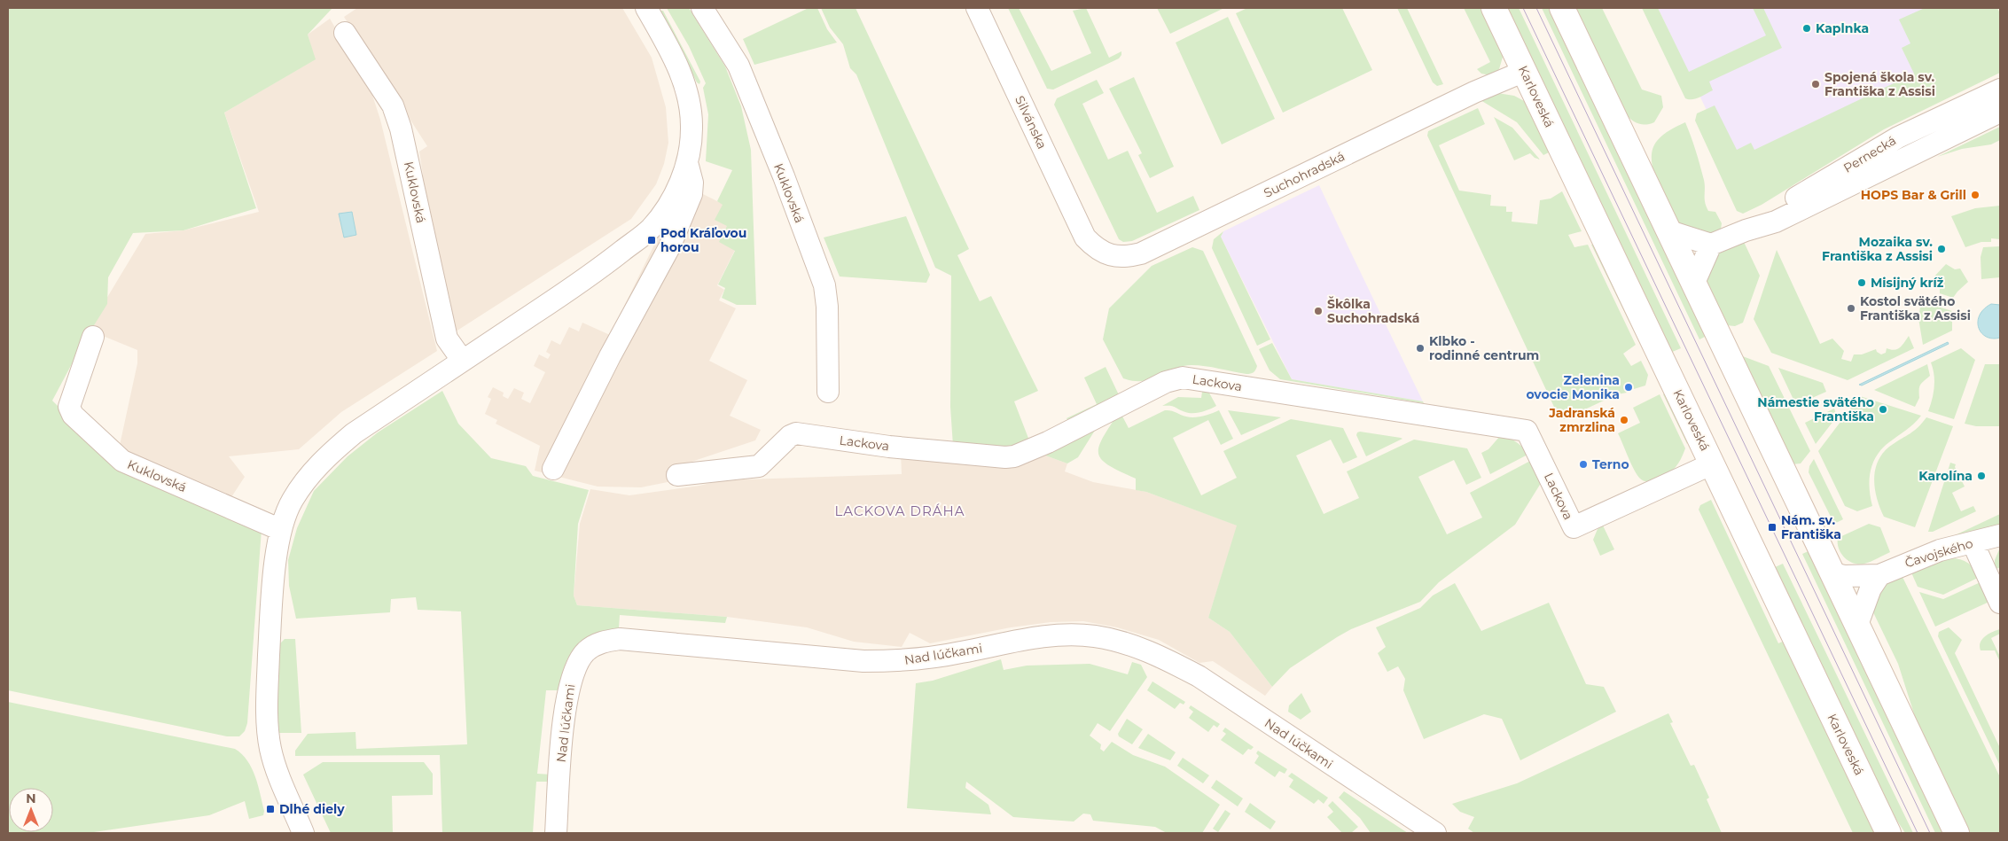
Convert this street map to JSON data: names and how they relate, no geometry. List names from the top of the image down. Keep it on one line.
{"streets":{"main road":["Karloveská"],"street":["Silvánska","Pernecká","Suchohradská","Kuklovská","Lackova","Čavojského","Nad lúčkami"]},"crossings":[["Karloveská","Suchohradská"],["Karloveská","Lackova"],["Silvánska","Suchohradská"]],"districts":["LACKOVA DRÁHA"],"places":{"other":["Kaplnka","Spojená škola sv. Františka z Assisi","HOPS Bar & Grill","Mozaika sv. Františka z Assisi","Misijný kríž","Kostol svätého Františka z Assisi","Škôlka Suchohradská","Klbko - rodinné centrum","Zelenina ovocie Monika","Námestie svätého Františka","Jadranská zmrzlina","Terno","Karolína"],"transit":["Pod Kráľovou horou","Nám. sv. Františka","Dlhé diely"]},"north":"top"}
